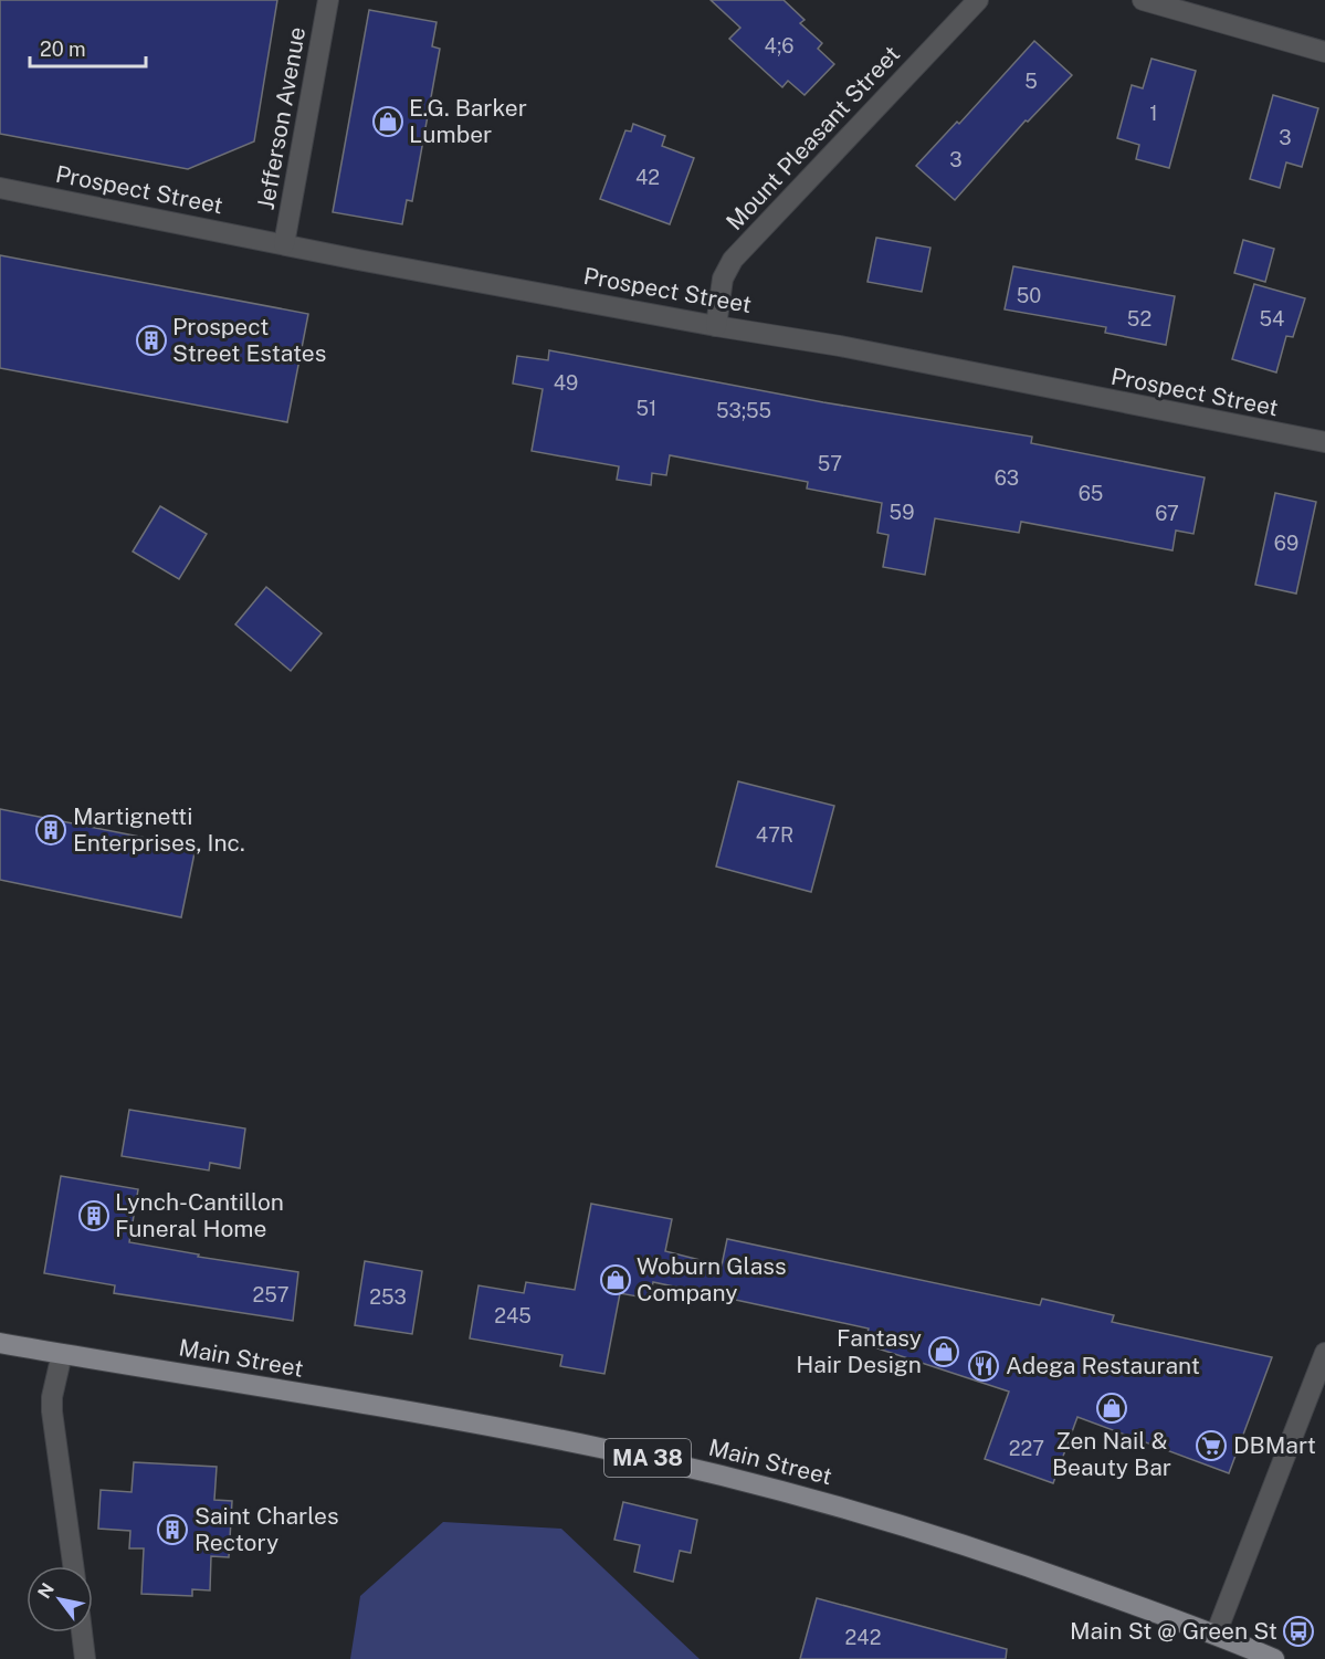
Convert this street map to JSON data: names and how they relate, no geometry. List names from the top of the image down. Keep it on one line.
{"streets":{"main road":["Main Street","MA 38"],"street":["Jefferson Avenue","Mount Pleasant Street","Prospect Street"]},"crossings":[["Jefferson Avenue","Prospect Street"],["Mount Pleasant Street","Prospect Street"]],"places":{"shop":["E.G. Barker Lumber","Woburn Glass Company","Fantasy Hair Design","Zen Nail & Beauty Bar"],"building":["Prospect Street Estates","Martignetti Enterprises, Inc.","Lynch-Cantillon Funeral Home","Saint Charles Rectory"],"restaurant":["Adega Restaurant"],"supermarket":["DBMart"],"bus stop":["Main St @ Green St"]},"house_numbers":["4;6","5","1","3","3","42","50","52","54","49","51","53;55","57","63","65","59","67","69","47R","257","253","245","227","242"],"scale_bar":"20 m","north":"top left"}
